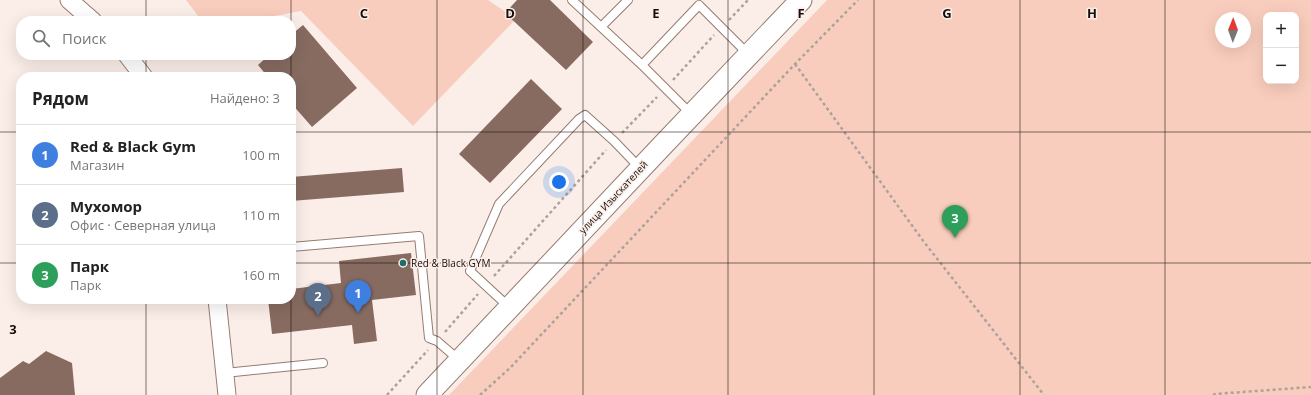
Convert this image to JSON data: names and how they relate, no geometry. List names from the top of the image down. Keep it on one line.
{"streets":{"street":["улица Изыскателей"]},"places":["Red & Black GYM"],"north":"top","page":{"map_buttons":["+","−"],"search":"Поиск","heading":["Рядом","Найдено: 3"],"list":[{"mark":"1","name":"Red & Black Gym","note":"Магазин","value":"100 m"},{"mark":"2","name":"Мухомор","note":"Офис · Северная улица","value":"110 m"},{"mark":"3","name":"Парк","note":"Парк","value":"160 m"}],"pins":["3","1","2"]},"grid":{"columns":["C","D","E","F","G","H"],"rows":["3"]}}
